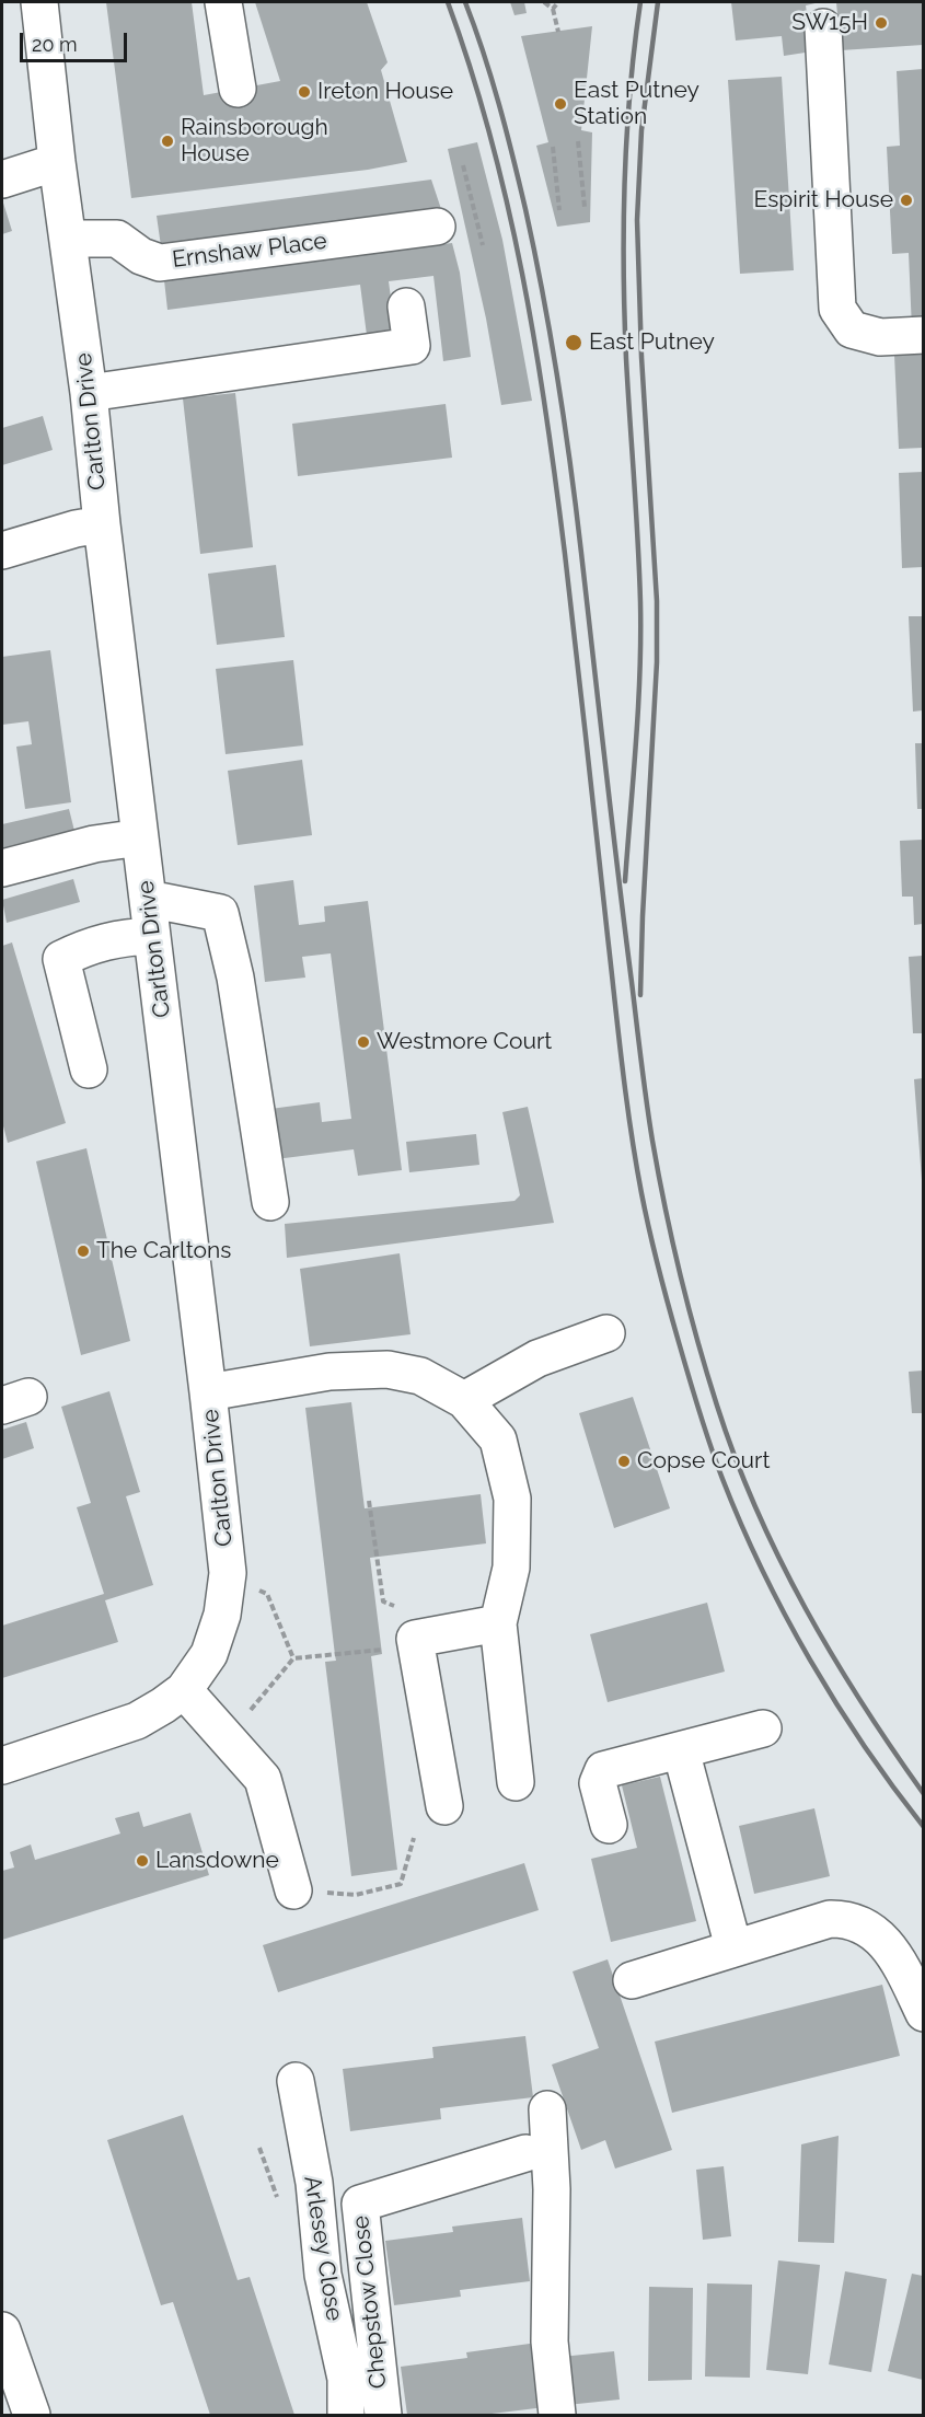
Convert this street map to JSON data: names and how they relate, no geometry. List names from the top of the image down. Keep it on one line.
{"streets":{"street":["Ernshaw Place","Carlton Drive","Arlesey Close","Chepstow Close"]},"crossings":[["Ernshaw Place","Carlton Drive"]],"places":["SW15H","Ireton House","East Putney Station","Rainsborough House","Espirit House","East Putney","Westmore Court","The Carltons","Copse Court","Lansdowne"],"scale_bar":"20 m"}
